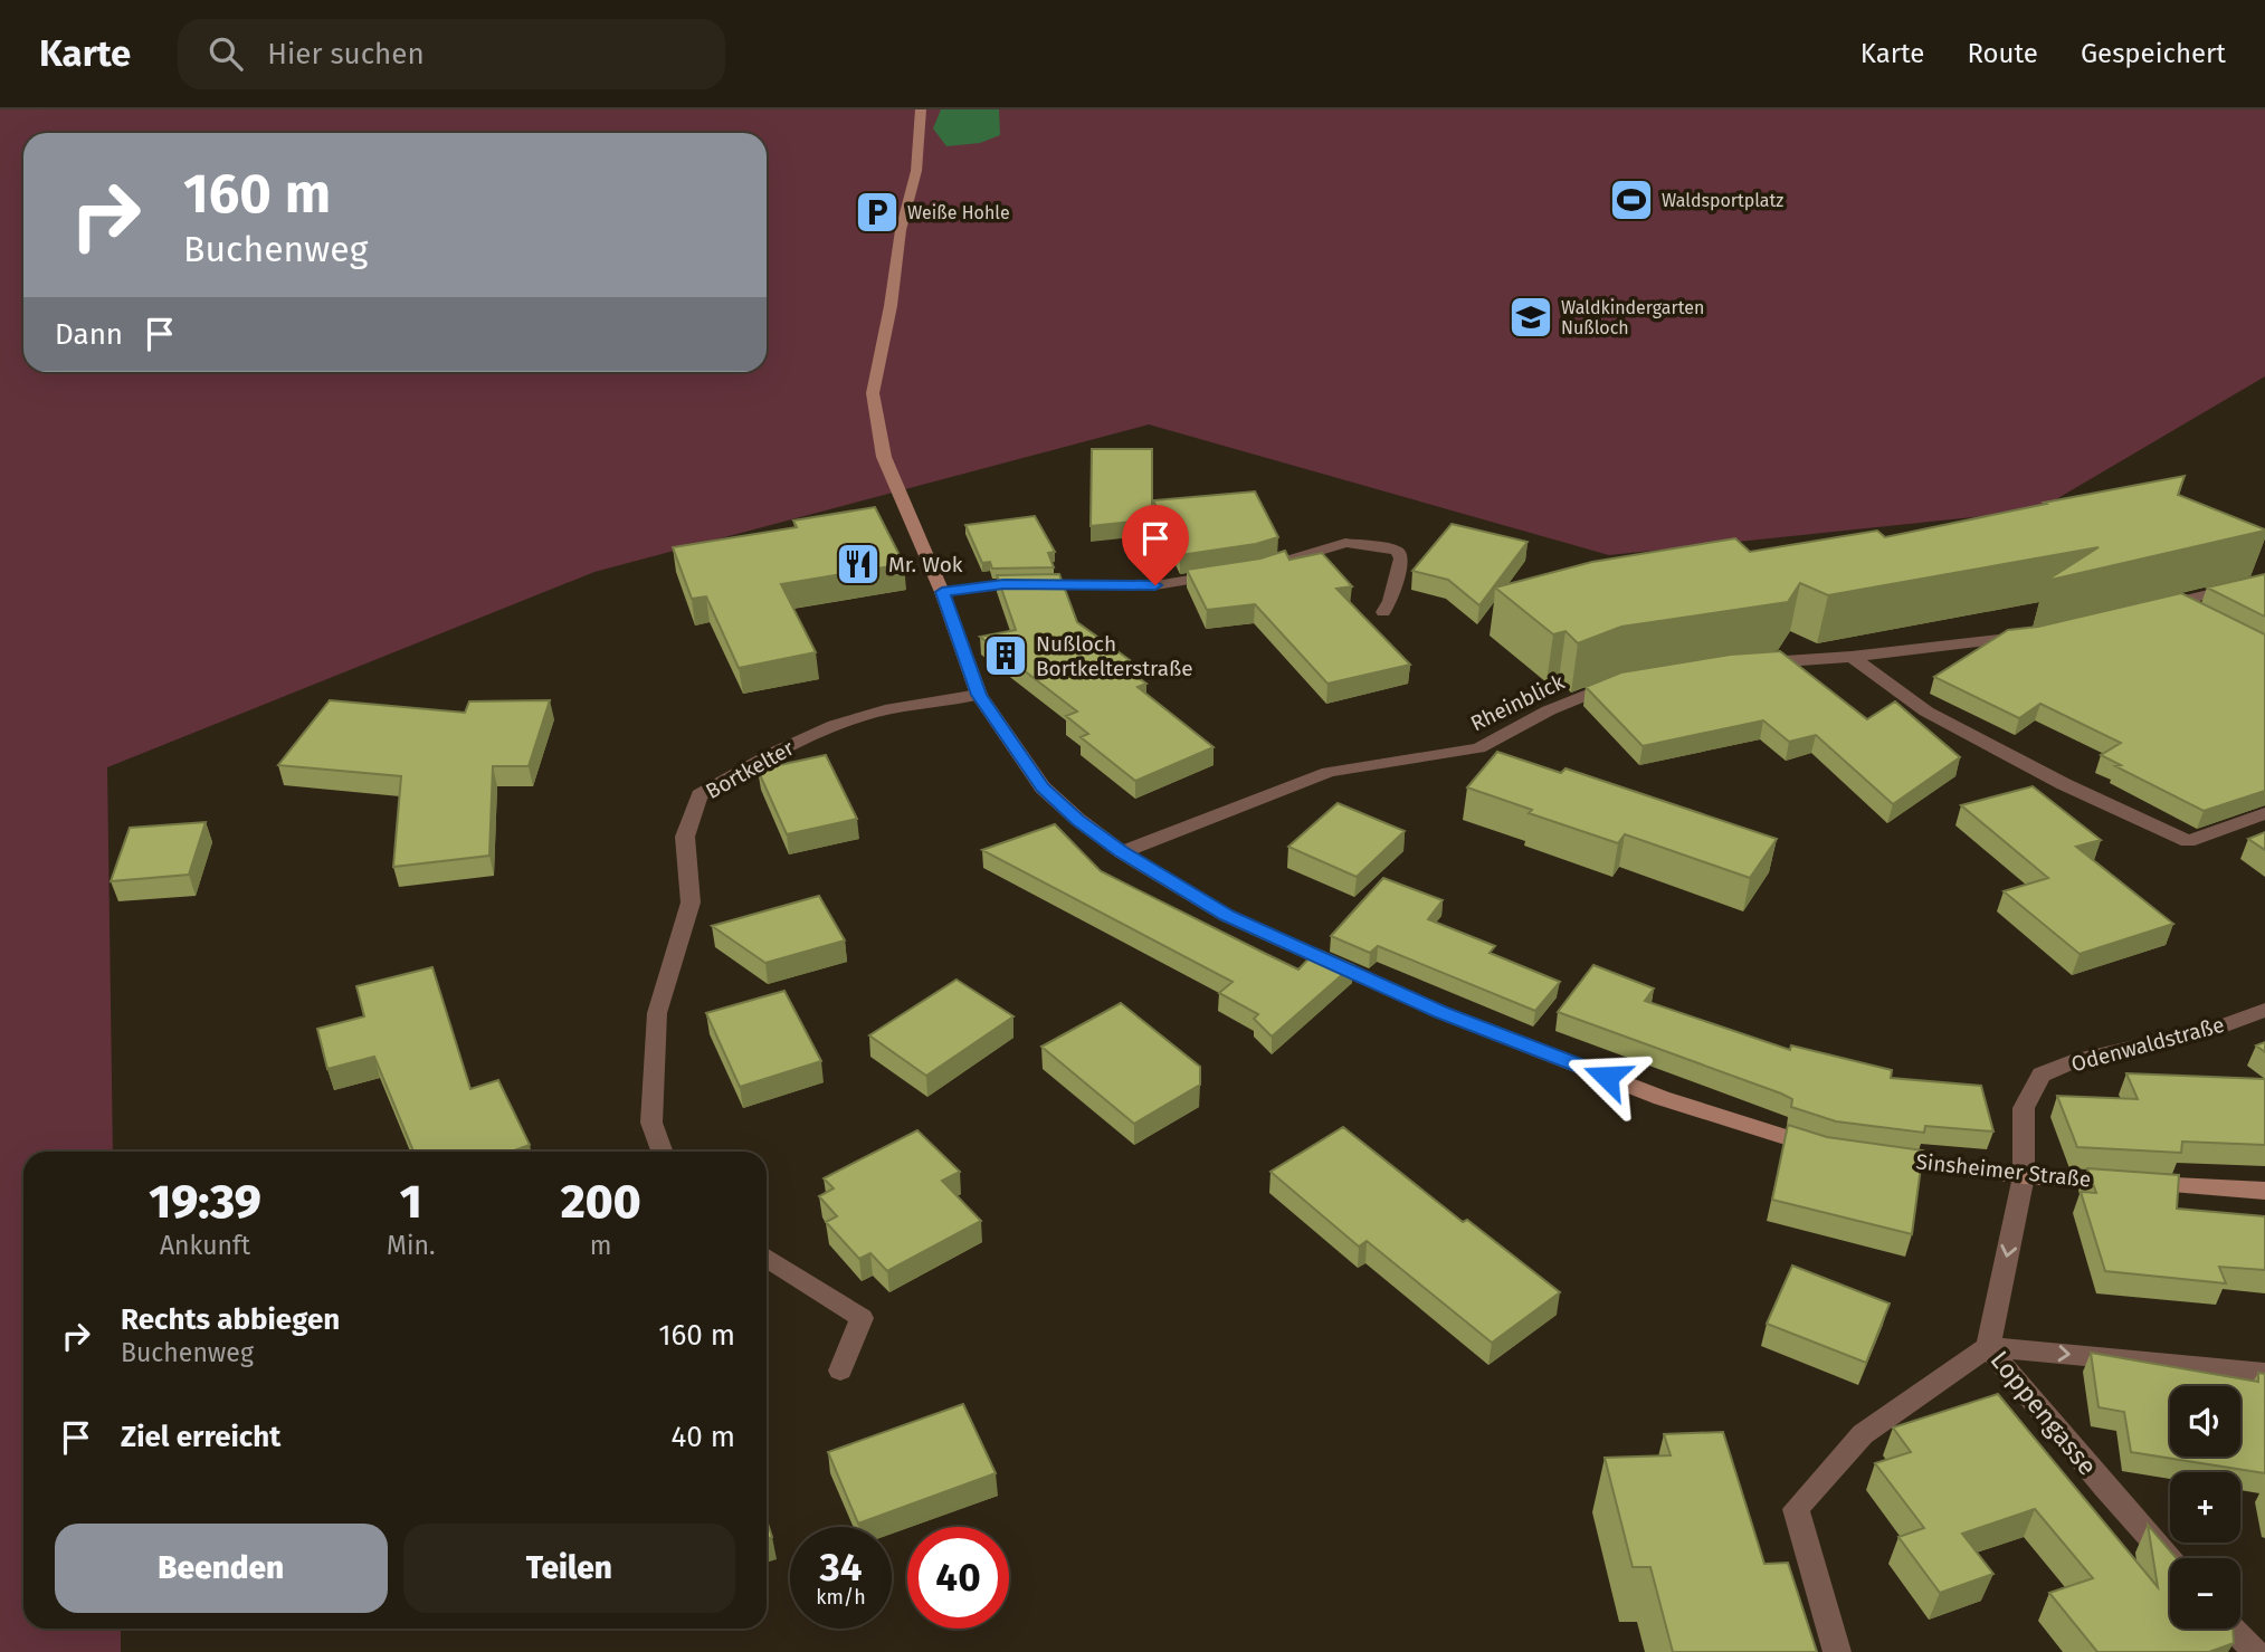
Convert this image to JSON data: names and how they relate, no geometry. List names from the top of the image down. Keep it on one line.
{"streets":{"street":["Rheinblick","Bortkelter","Odenwaldstraße","Sinsheimer Straße","Loppengasse"]},"crossings":[["Odenwaldstraße","Sinsheimer Straße"],["Odenwaldstraße","Loppengasse"],["Sinsheimer Straße","Loppengasse"]],"one_way":["Loppengasse"],"places":{"sports":["Waldsportplatz"],"parking":["Weiße Hohle"],"school or university":["Waldkindergarten Nußloch"],"restaurant":["Mr. Wok"],"building":["Nußloch Bortkelterstraße"]},"page":{"header":"Karte","search":"Hier suchen","nav":["Karte","Route","Gespeichert"],"turn":["160 m","Buchenweg"],"then":"Dann","eta":["19:39","Ankunft","1","Min.","200","m"],"list":[{"name":"Rechts abbiegen","note":"Buchenweg","value":"160 m"},{"name":"Ziel erreicht","value":"40 m"}],"map_buttons":["+","−"],"buttons":["Beenden","Teilen"],"speed":"34 km/h","limit":"40"}}
